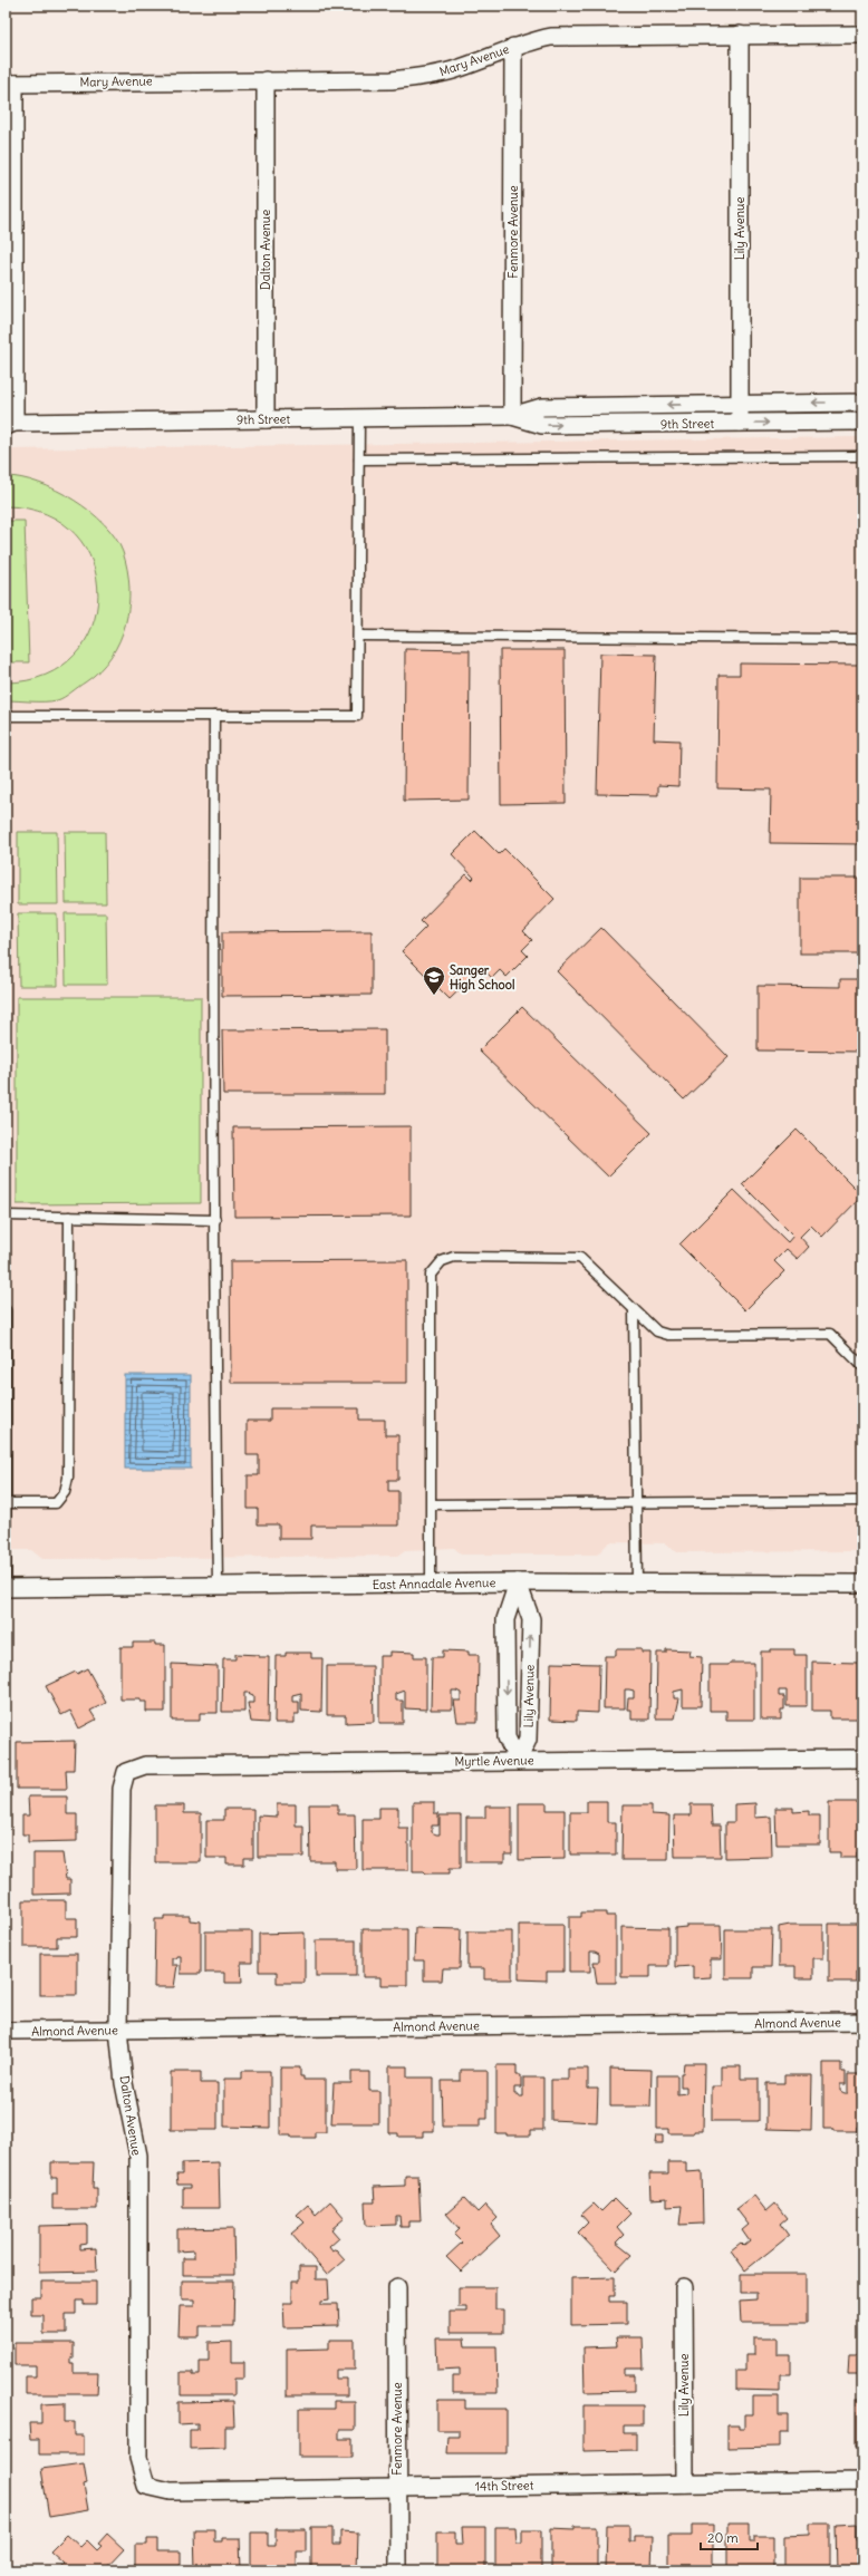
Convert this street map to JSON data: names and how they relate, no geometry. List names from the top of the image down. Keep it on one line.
{"streets":{"street":["Mary Avenue","Lily Avenue","Fenmore Avenue","Dalton Avenue","9th Street","East Annadale Avenue","Myrtle Avenue","Almond Avenue","14th Street"]},"crossings":[["Mary Avenue","Lily Avenue"],["Mary Avenue","Fenmore Avenue"],["Mary Avenue","Dalton Avenue"],["Lily Avenue","9th Street"],["Lily Avenue","East Annadale Avenue"],["Lily Avenue","Myrtle Avenue"],["Lily Avenue","14th Street"],["Fenmore Avenue","9th Street"],["Fenmore Avenue","14th Street"],["Dalton Avenue","9th Street"],["Dalton Avenue","Myrtle Avenue"],["Dalton Avenue","Almond Avenue"],["Dalton Avenue","14th Street"]],"places":{"school or university":["Sanger High School"]},"scale_bar":"20 m"}
